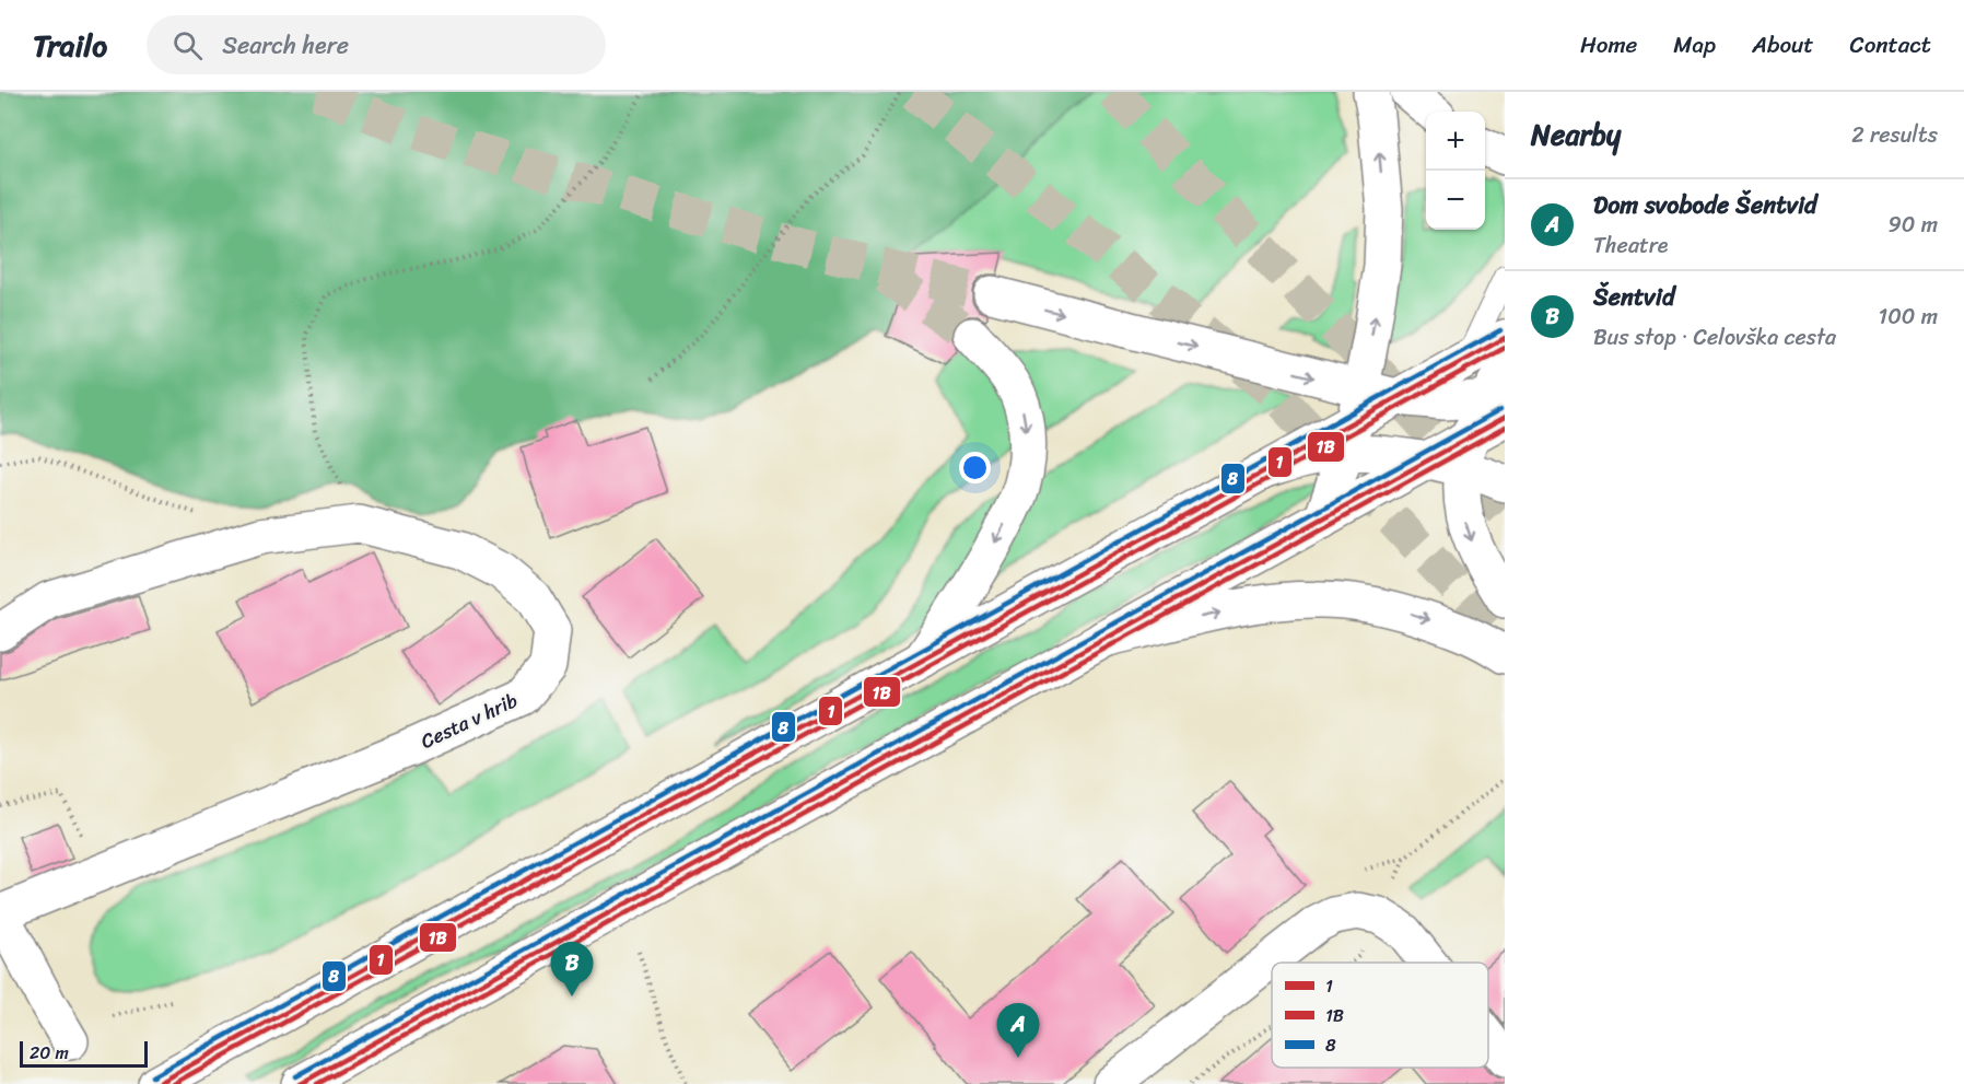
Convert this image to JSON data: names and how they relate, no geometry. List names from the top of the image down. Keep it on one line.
{"streets":{"main road":["Cesta v hrib"]},"lines":["transit line 8","transit line 1","transit line 1B"],"legend":["1","1B","8"],"scale_bar":"20 m","page":{"header":"Trailo","search":"Search here","nav":["Home","Map","About","Contact"],"heading":["Nearby","2 results"],"map_buttons":["+","−"],"list":[{"mark":"A","name":"Dom svobode Šentvid","note":"Theatre","value":"90 m"},{"mark":"B","name":"Šentvid","note":"Bus stop · Celovška cesta","value":"100 m"}],"pins":["B","A"],"scale":"20 m"}}
